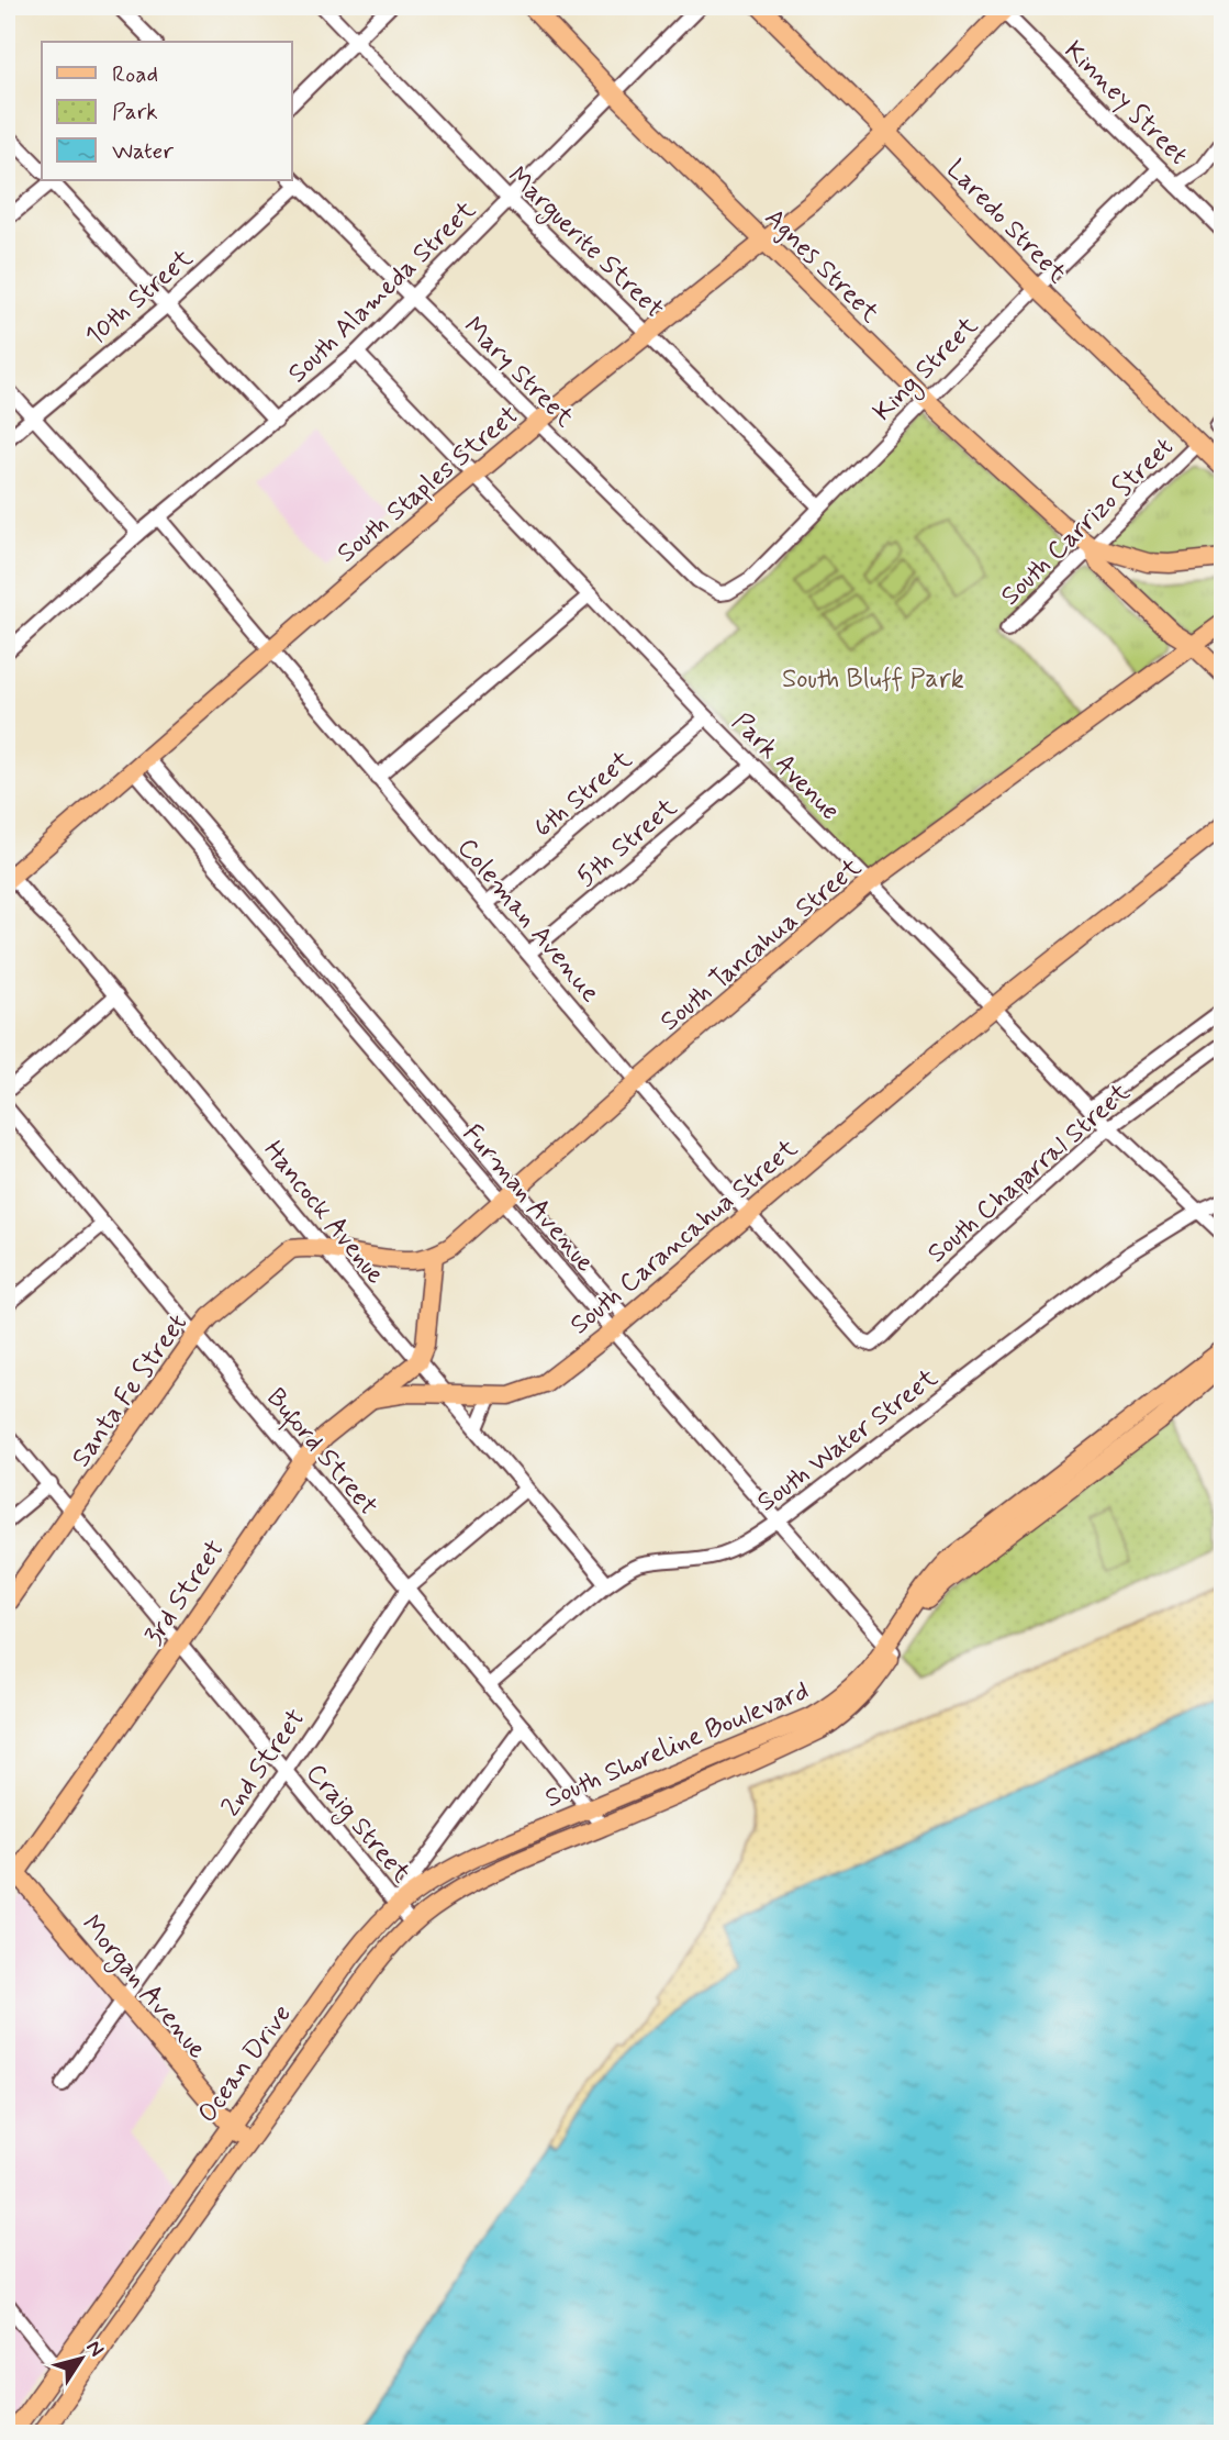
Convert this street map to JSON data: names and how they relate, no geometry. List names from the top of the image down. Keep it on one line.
{"streets":{"main road":["Laredo Street","Agnes Street","South Staples Street","South Tancahua Street","South Carancahua Street","Santa Fe Street","3rd Street","South Shoreline Boulevard","Morgan Avenue","Ocean Drive"],"street":["Kinney Street","Marguerite Street","South Alameda Street","10th Street","King Street","Mary Street","South Carrizo Street","Park Avenue","6th Street","5th Street","Coleman Avenue","South Chaparral Street","Furman Avenue","Hancock Avenue","South Water Street","Buford Street","2nd Street","Craig Street"]},"crossings":[["Kinney Street","King Street"],["Kinney Street","South Staples Street"],["Laredo Street","King Street"],["Laredo Street","South Staples Street"],["Laredo Street","South Carrizo Street"],["Marguerite Street","South Alameda Street"],["Marguerite Street","King Street"],["Marguerite Street","South Staples Street"],["Agnes Street","South Alameda Street"],["Agnes Street","King Street"],["Agnes Street","South Staples Street"],["Agnes Street","South Carrizo Street"],["South Alameda Street","Mary Street"],["South Alameda Street","Park Avenue"],["South Alameda Street","Coleman Avenue"],["10th Street","Mary Street"],["King Street","Mary Street"],["Mary Street","South Staples Street"],["South Staples Street","Park Avenue"],["South Staples Street","Coleman Avenue"],["South Staples Street","Furman Avenue"],["South Staples Street","Hancock Avenue"],["Park Avenue","6th Street"],["Park Avenue","5th Street"],["Park Avenue","South Tancahua Street"],["Park Avenue","South Chaparral Street"],["Park Avenue","South Carancahua Street"],["Park Avenue","South Water Street"],["6th Street","Coleman Avenue"],["5th Street","Coleman Avenue"],["Coleman Avenue","South Tancahua Street"],["Coleman Avenue","South Chaparral Street"],["Coleman Avenue","South Carancahua Street"],["South Tancahua Street","Furman Avenue"],["South Tancahua Street","Hancock Avenue"],["Furman Avenue","South Carancahua Street"],["Furman Avenue","South Water Street"],["Furman Avenue","South Shoreline Boulevard"],["Hancock Avenue","South Carancahua Street"],["Hancock Avenue","South Water Street"],["Hancock Avenue","3rd Street"],["Hancock Avenue","2nd Street"],["South Carancahua Street","3rd Street"],["Santa Fe Street","Buford Street"],["Santa Fe Street","Craig Street"],["South Water Street","Buford Street"],["Buford Street","3rd Street"],["Buford Street","South Shoreline Boulevard"],["Buford Street","2nd Street"],["Buford Street","Ocean Drive"],["3rd Street","Craig Street"],["3rd Street","Morgan Avenue"],["South Shoreline Boulevard","Craig Street"],["South Shoreline Boulevard","Ocean Drive"],["2nd Street","Craig Street"],["2nd Street","Morgan Avenue"],["Craig Street","Ocean Drive"],["Morgan Avenue","Ocean Drive"]],"parks":["South Bluff Park"],"legend":["Road","Park","Water"],"north":"top right"}
